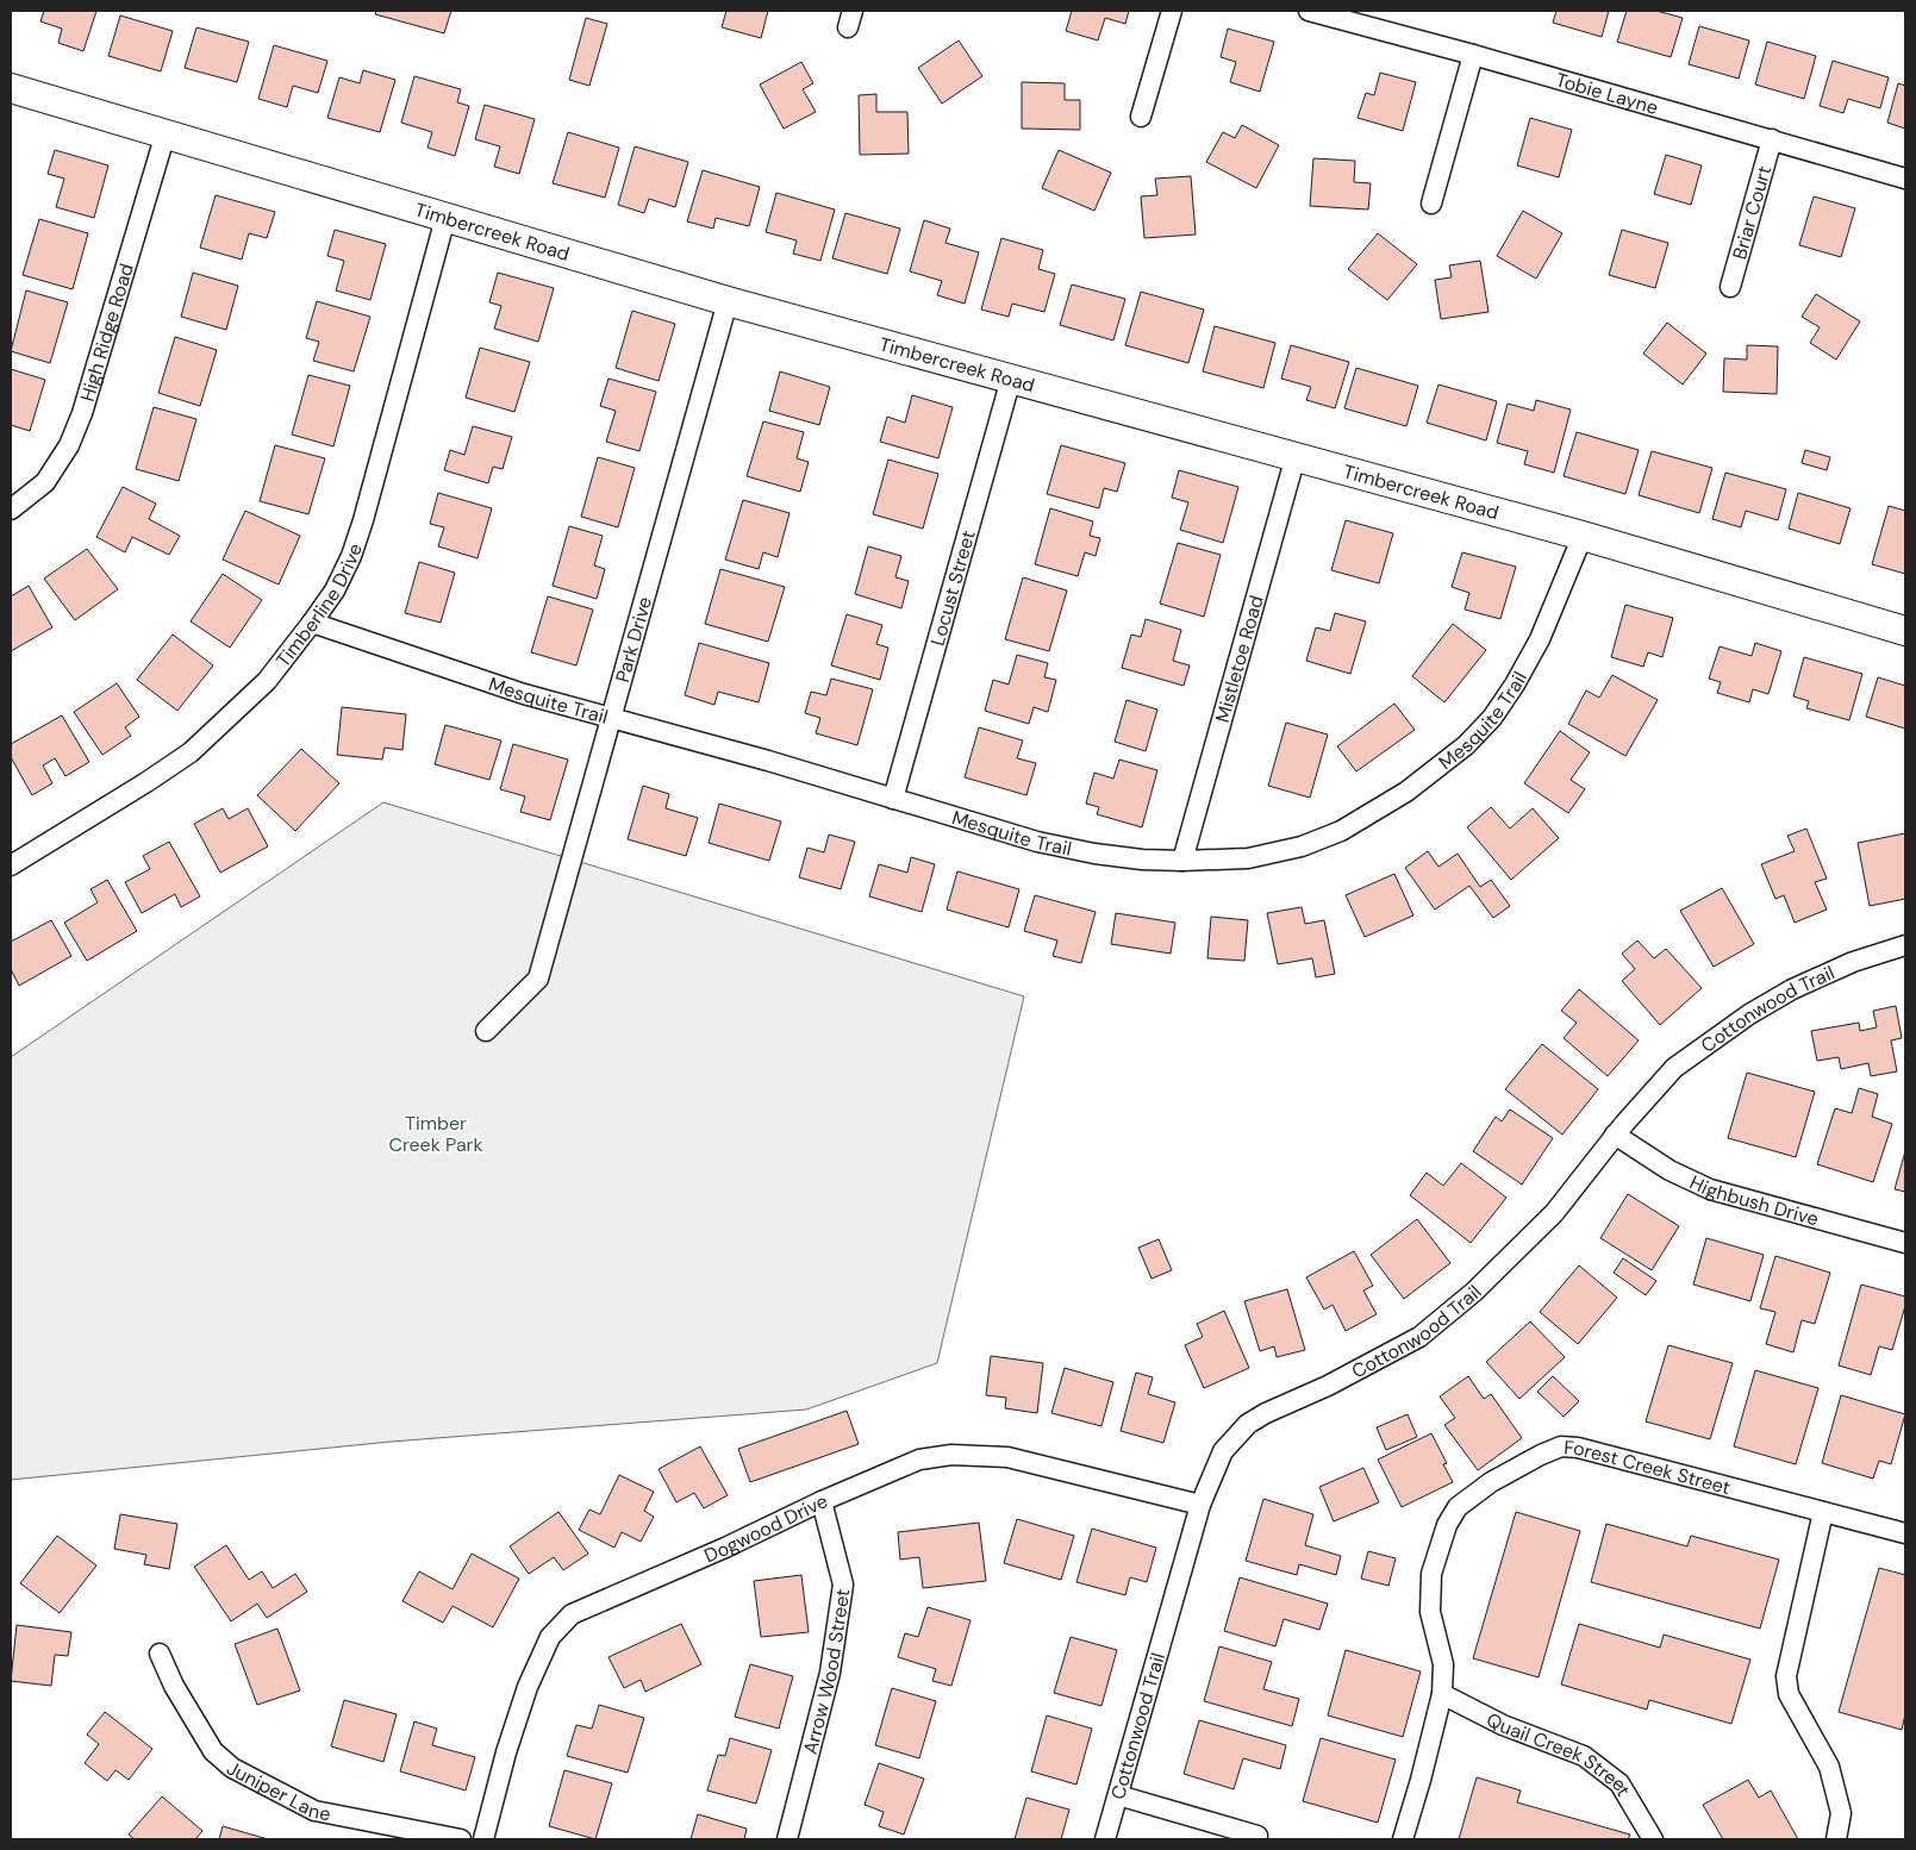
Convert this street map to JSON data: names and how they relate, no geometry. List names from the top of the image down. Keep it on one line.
{"streets":{"street":["Tobie Layne","Briar Court","Timbercreek Road","High Ridge Road","Locust Street","Timberline Drive","Park Drive","Mistletoe Road","Mesquite Trail","Cottonwood Trail","Highbush Drive","Forest Creek Street","Dogwood Drive","Arrow Wood Street","Quail Creek Street","Juniper Lane"]},"crossings":[["Tobie Layne","Briar Court"],["Timbercreek Road","High Ridge Road"],["Timbercreek Road","Locust Street"],["Timbercreek Road","Timberline Drive"],["Timbercreek Road","Park Drive"],["Timbercreek Road","Mistletoe Road"],["Timbercreek Road","Mesquite Trail"],["Locust Street","Mesquite Trail"],["Timberline Drive","Mesquite Trail"],["Park Drive","Mesquite Trail"],["Mistletoe Road","Mesquite Trail"],["Cottonwood Trail","Highbush Drive"],["Cottonwood Trail","Dogwood Drive"],["Forest Creek Street","Quail Creek Street"],["Dogwood Drive","Arrow Wood Street"]],"parks":["Timber Creek Park"]}
